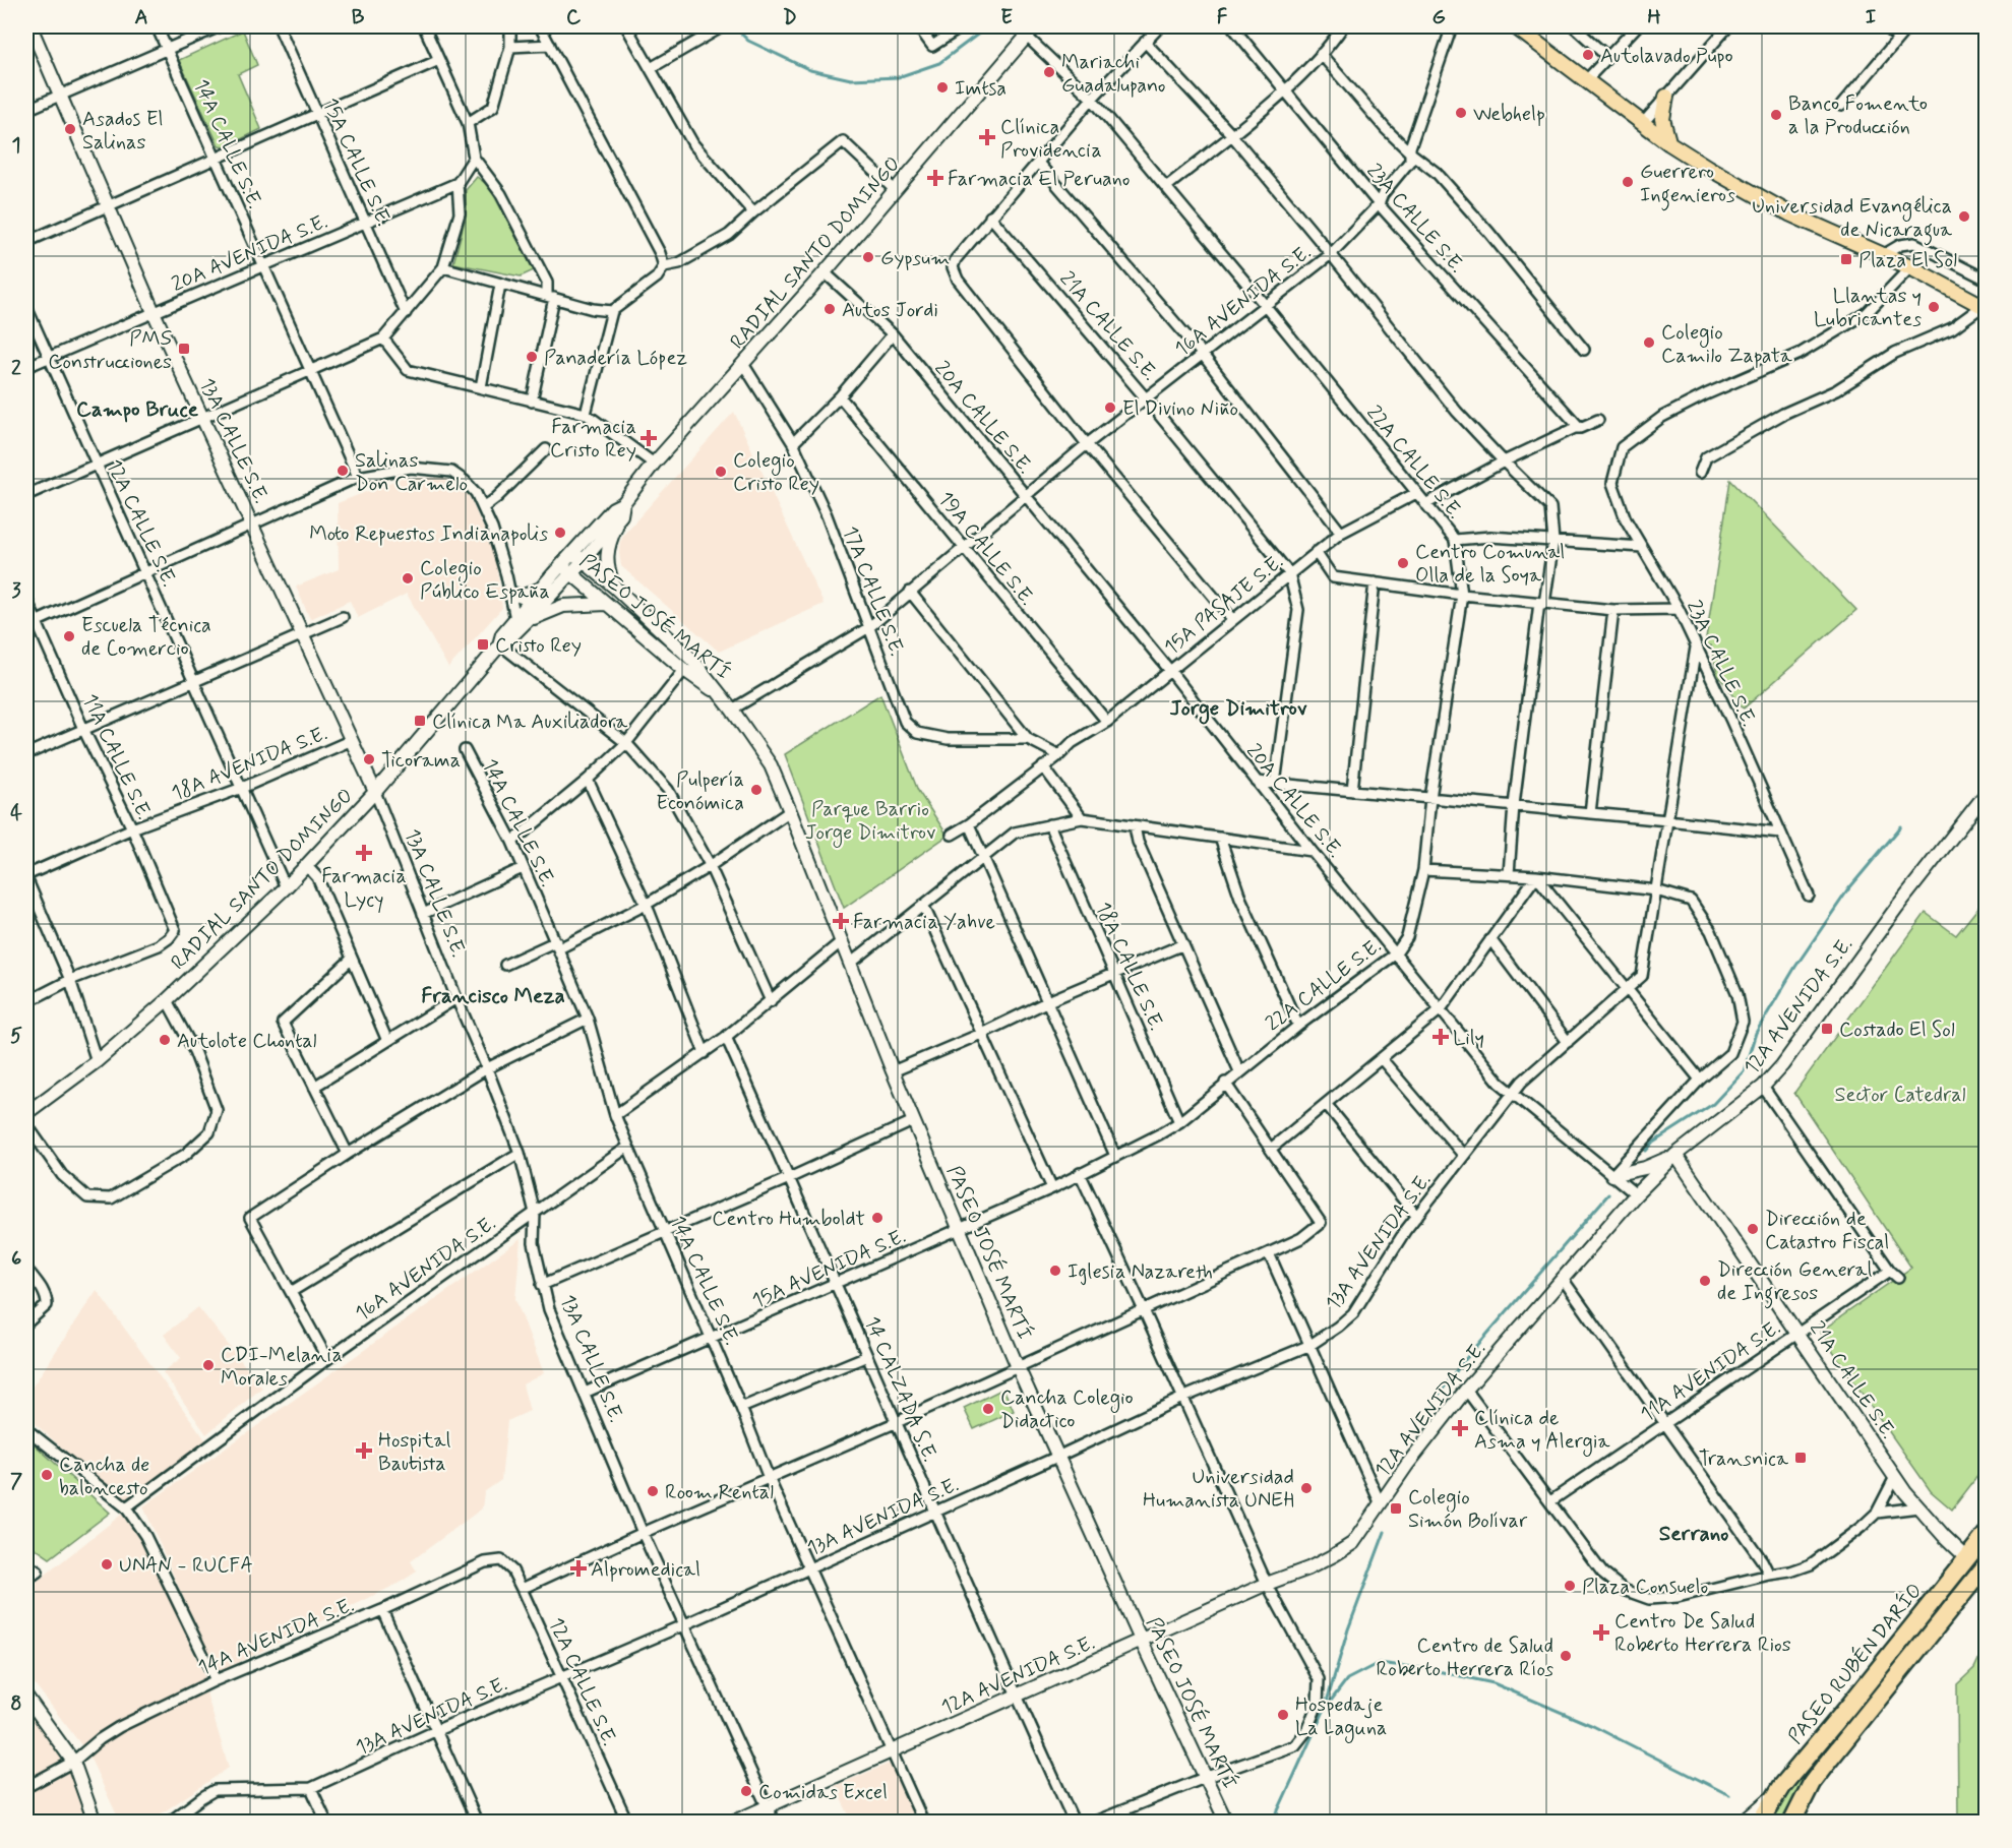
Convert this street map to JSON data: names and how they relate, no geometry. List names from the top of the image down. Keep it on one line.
{"streets":{"highway":["PASEO RUBÉN DARÍO"],"main road":["RADIAL SANTO DOMINGO","21A CALLE S.E.","13A CALLE S.E.","PASEO JOSÉ MARTÍ","12A AVENIDA S.E."],"street":["14A CALLE S.E.","15A CALLE S.E.","23A CALLE S.E.","20A AVENIDA S.E.","16A AVENIDA S.E.","20A CALLE S.E.","22A CALLE S.E.","12A CALLE S.E.","19A CALLE S.E.","17A CALLE S.E.","15A PASAJE S.E.","11A CALLE S.E.","18A AVENIDA S.E.","18A CALLE S.E.","13A AVENIDA S.E.","15A AVENIDA S.E.","11A AVENIDA S.E.","14 CALZADA S.E.","14A AVENIDA S.E."]},"crossings":[["14A CALLE S.E.","20A AVENIDA S.E."],["14A CALLE S.E.","16A AVENIDA S.E."],["14A CALLE S.E.","12A AVENIDA S.E."],["14A CALLE S.E.","13A AVENIDA S.E."],["14A CALLE S.E.","15A AVENIDA S.E."],["15A CALLE S.E.","20A AVENIDA S.E."],["23A CALLE S.E.","16A AVENIDA S.E."],["23A CALLE S.E.","13A AVENIDA S.E."],["20A AVENIDA S.E.","13A CALLE S.E."],["20A AVENIDA S.E.","12A CALLE S.E."],["RADIAL SANTO DOMINGO","20A CALLE S.E."],["RADIAL SANTO DOMINGO","13A CALLE S.E."],["RADIAL SANTO DOMINGO","22A CALLE S.E."],["RADIAL SANTO DOMINGO","12A CALLE S.E."],["RADIAL SANTO DOMINGO","17A CALLE S.E."],["RADIAL SANTO DOMINGO","PASEO JOSÉ MARTÍ"],["16A AVENIDA S.E.","21A CALLE S.E."],["16A AVENIDA S.E.","20A CALLE S.E."],["16A AVENIDA S.E.","13A CALLE S.E."],["16A AVENIDA S.E.","22A CALLE S.E."],["16A AVENIDA S.E.","19A CALLE S.E."],["16A AVENIDA S.E.","17A CALLE S.E."],["16A AVENIDA S.E.","PASEO JOSÉ MARTÍ"],["21A CALLE S.E.","15A PASAJE S.E."],["21A CALLE S.E.","12A AVENIDA S.E."],["21A CALLE S.E.","11A AVENIDA S.E."],["21A CALLE S.E.","PASEO RUBÉN DARÍO"],["20A CALLE S.E.","22A CALLE S.E."],["20A CALLE S.E.","15A PASAJE S.E."],["20A CALLE S.E.","12A AVENIDA S.E."],["20A CALLE S.E.","13A AVENIDA S.E."],["13A CALLE S.E.","18A AVENIDA S.E."],["13A CALLE S.E.","12A AVENIDA S.E."],["13A CALLE S.E.","13A AVENIDA S.E."],["13A CALLE S.E.","15A AVENIDA S.E."],["22A CALLE S.E.","15A PASAJE S.E."],["22A CALLE S.E.","18A CALLE S.E."],["22A CALLE S.E.","15A AVENIDA S.E."],["12A CALLE S.E.","18A AVENIDA S.E."],["12A CALLE S.E.","13A AVENIDA S.E."],["12A CALLE S.E.","14A AVENIDA S.E."],["19A CALLE S.E.","15A PASAJE S.E."],["PASEO JOSÉ MARTÍ","12A AVENIDA S.E."],["PASEO JOSÉ MARTÍ","13A AVENIDA S.E."],["PASEO JOSÉ MARTÍ","15A AVENIDA S.E."],["11A CALLE S.E.","18A AVENIDA S.E."],["12A AVENIDA S.E.","14 CALZADA S.E."],["13A AVENIDA S.E.","14 CALZADA S.E."],["15A AVENIDA S.E.","14 CALZADA S.E."]],"districts":["Campo Bruce","Jorge Dimitrov","Francisco Meza","Serrano"],"parks":["Parque Barrio Jorge Dimitrov","Sector Catedral"],"places":{"other":["Autolavado Pupo","Mariachi Guadalupano","Imtsa","Webhelp","Banco Fomento a la Producción","Asados El Salinas","Guerrero Ingenieros","Universidad Evangélica de Nicaragua","Gypsum","Llantas y Lubricantes","Autos Jordi","Colegio Camilo Zapata","Panadería López","El Divino Niño","Salinas Don Carmelo","Colegio Cristo Rey","Moto Repuestos Indianapolis","Centro Comunal Olla de la Soya","Colegio Público España","Escuela Técnica de Comercio","Ticorama","Pulpería Económica","Autolote Chontal","Centro Humboldt","Dirección de Catastro Fiscal","Iglesia Nazareth","Dirección General de Ingresos","CDI-Melania Morales","Cancha Colegio Didactico","Cancha de baloncesto","Universidad Humanista UNEH","Room Rental","UNAN - RUCFA","Plaza Consuelo","Centro de Salud Roberto Herrera Ríos","Hospedaje La Laguna","Comidas Excel"],"health":["Clínica Providencia","Farmacia El Peruano","Farmacia Cristo Rey","Farmacia Lycy","Farmacia Yahve","Lily","Clínica de Asma y Alergia","Hospital Bautista","Alpromedical","Centro De Salud Roberto Herrera Rios"],"transit":["Plaza El Sol","PMS Construcciones","Cristo Rey","Clínica Ma Auxiliadora","Costado El Sol","Transnica","Colegio Simón Bolívar"]},"grid":{"columns":["A","B","C","D","E","F","G","H","I"],"rows":["1","2","3","4","5","6","7","8"]}}
